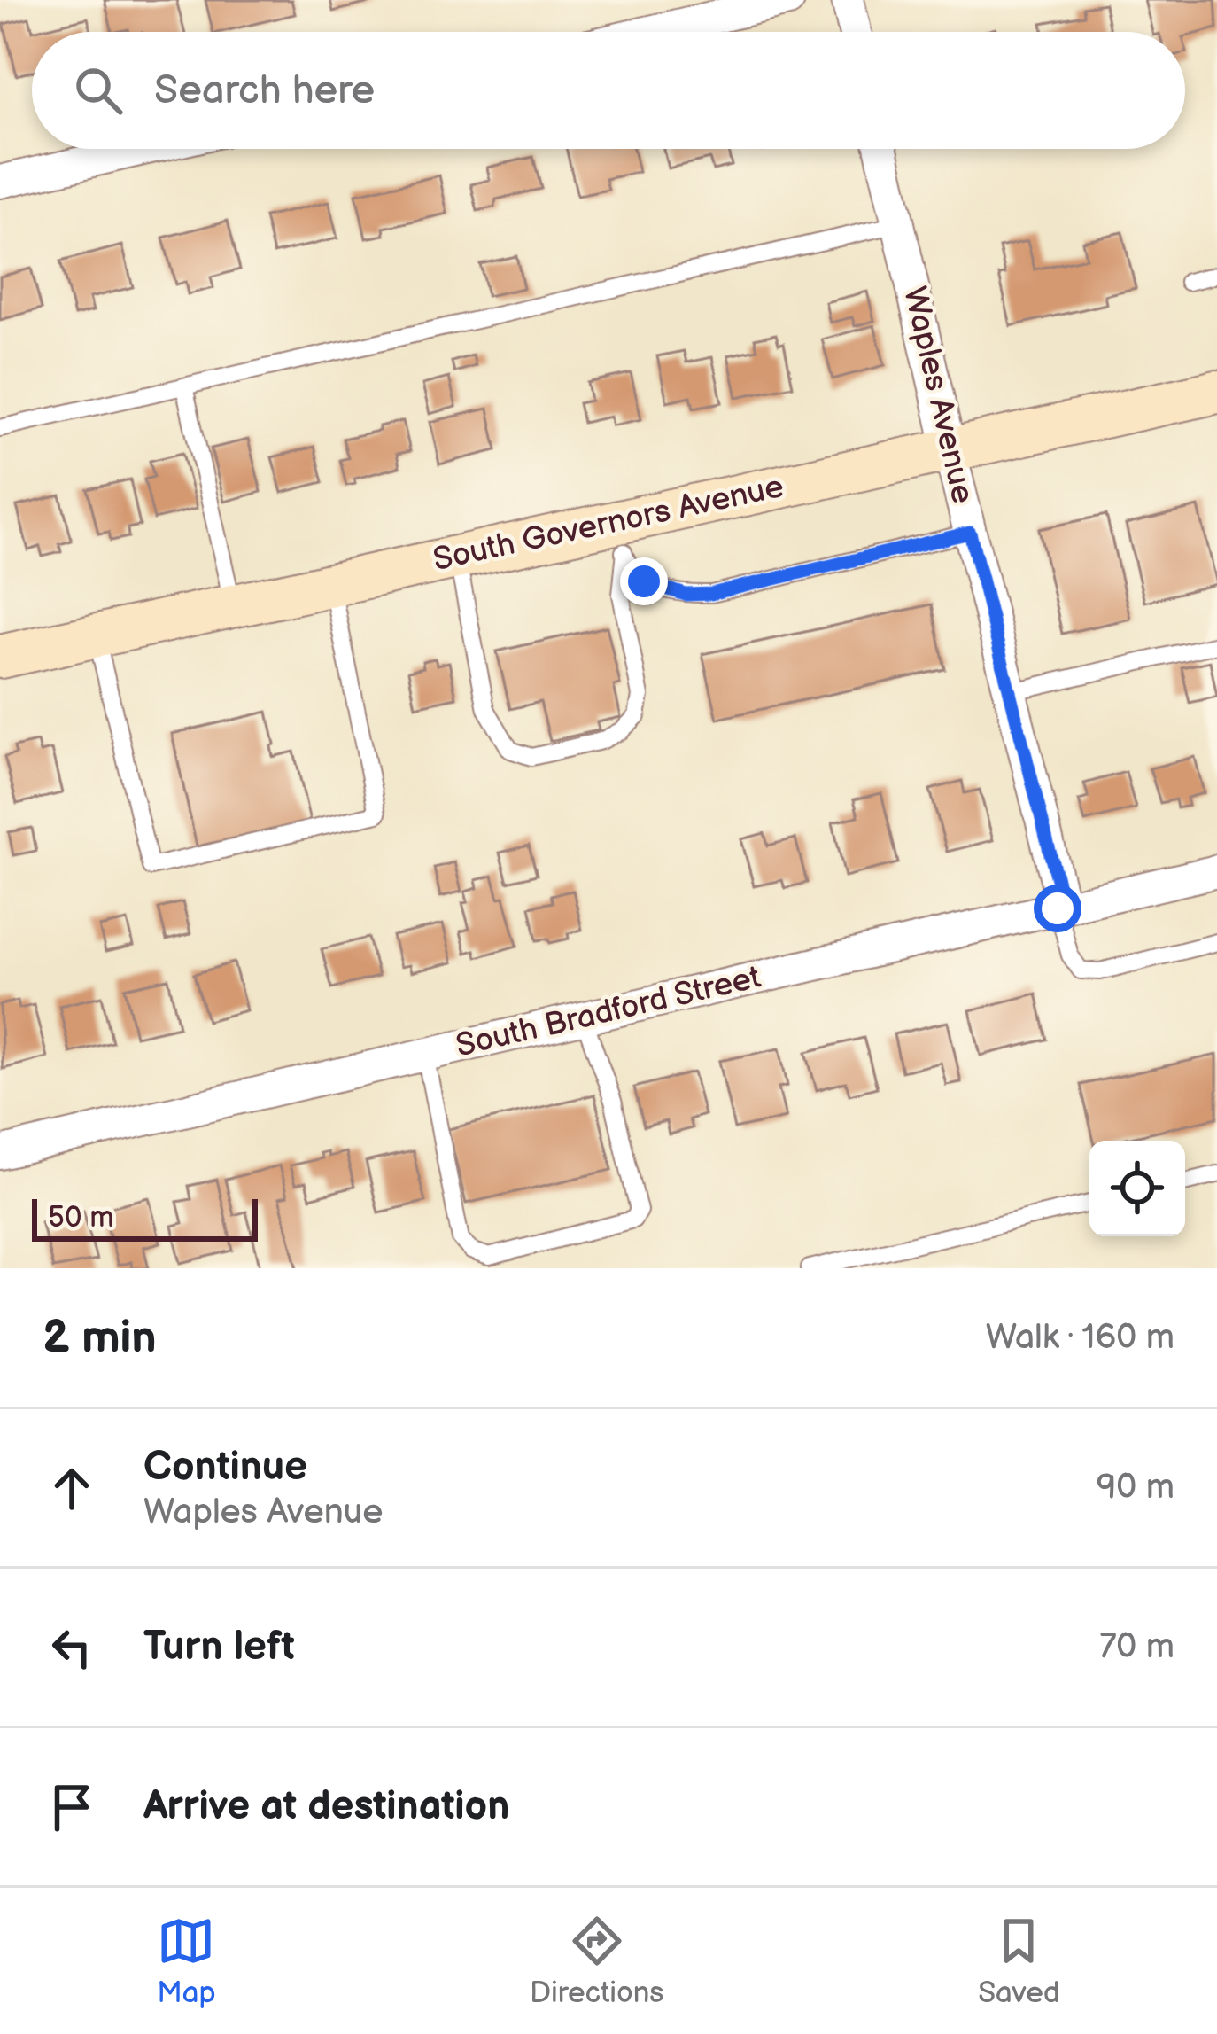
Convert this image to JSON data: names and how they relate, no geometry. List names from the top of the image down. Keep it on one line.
{"streets":{"main road":["South Governors Avenue"],"street":["Waples Avenue","South Bradford Street"]},"crossings":[["Waples Avenue","South Governors Avenue"],["Waples Avenue","South Bradford Street"]],"scale_bar":"50 m","page":{"search":"Search here","scale":"50 m","heading":["2 min","Walk · 160 m"],"list":[["Continue","Waples Avenue","90 m"],["Turn left","70 m"],"Arrive at destination"],"nav":["Map","Directions","Saved"]}}
